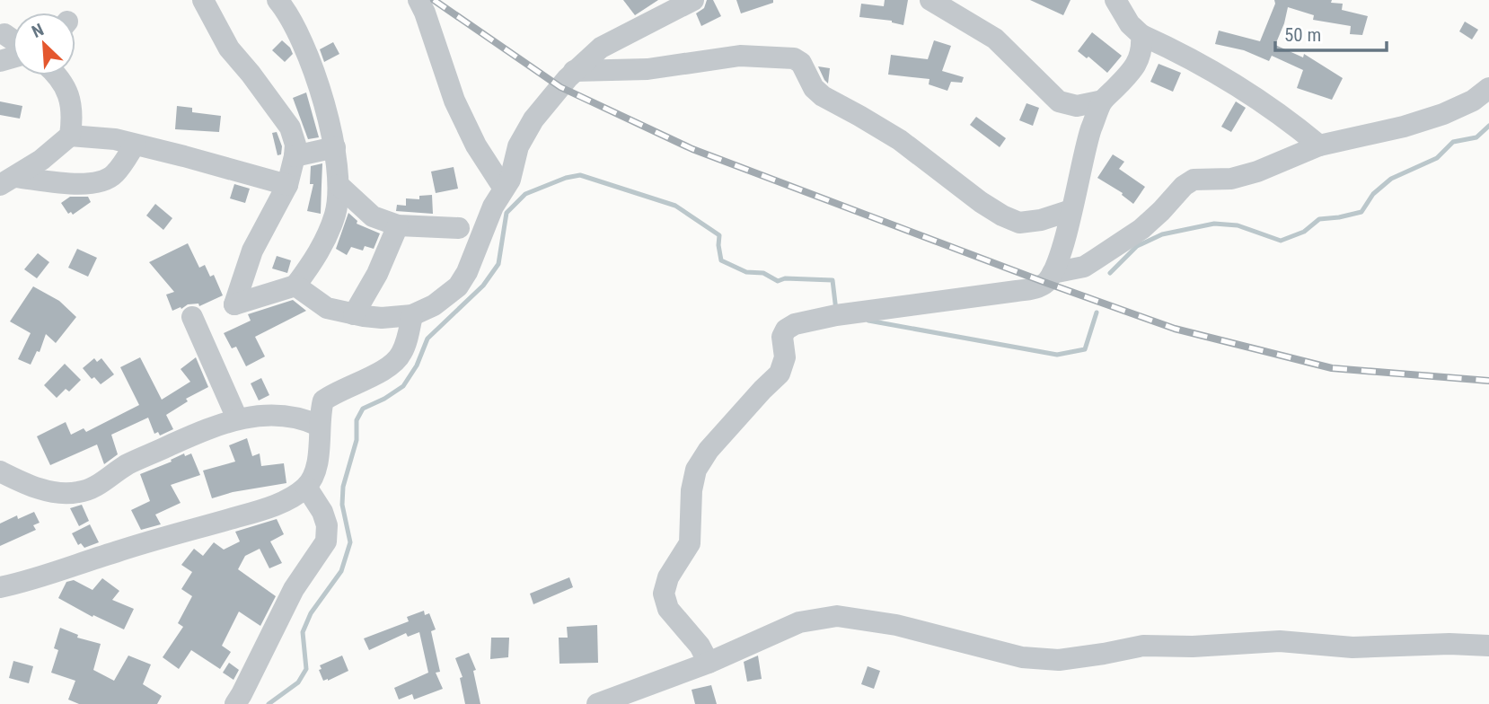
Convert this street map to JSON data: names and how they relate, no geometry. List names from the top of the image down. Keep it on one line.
{"scale_bar":"50 m","north":"top left"}
